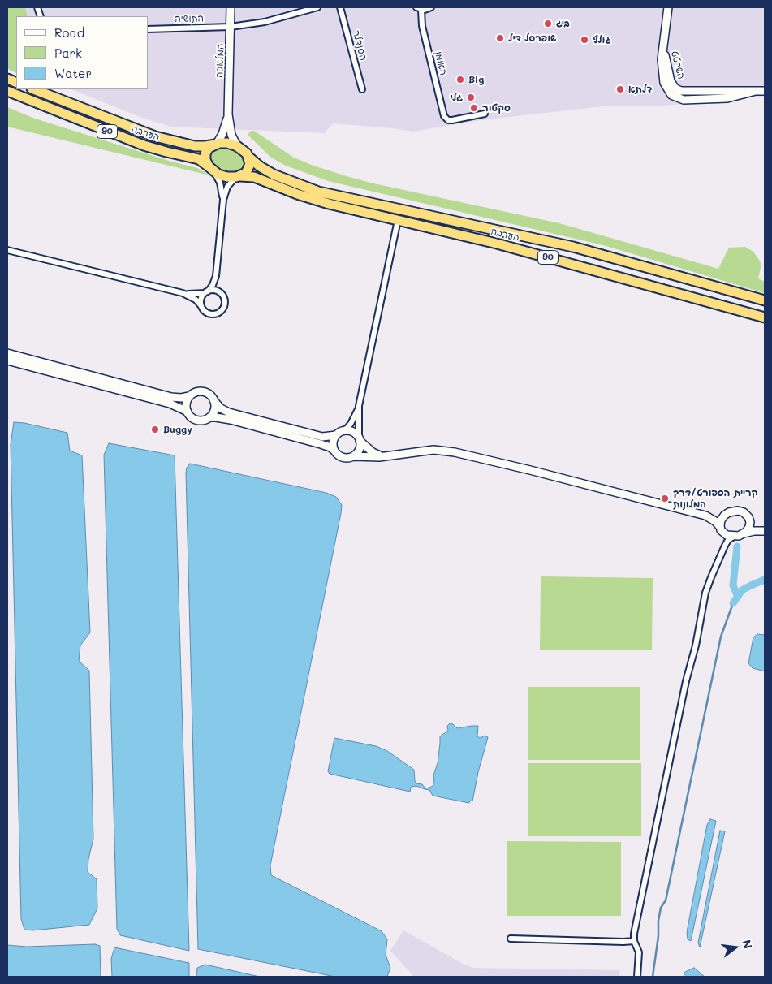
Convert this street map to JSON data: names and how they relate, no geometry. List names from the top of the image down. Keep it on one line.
{"streets":{"highway":["90","הערבה"],"street":["התושיה","הסנדלר","המלאכה","האומן","השרטט"]},"crossings":[["התושיה","המלאכה"],["המלאכה","90"],["המלאכה","הערבה"],["90","הערבה"]],"places":["ביג","שופרסל דיל","גולף","Big","דלתא","גלי","סקטור","Buggy","קריית הספורט/דרך המלונות"],"legend":["Road","Park","Water"],"north":"right"}
